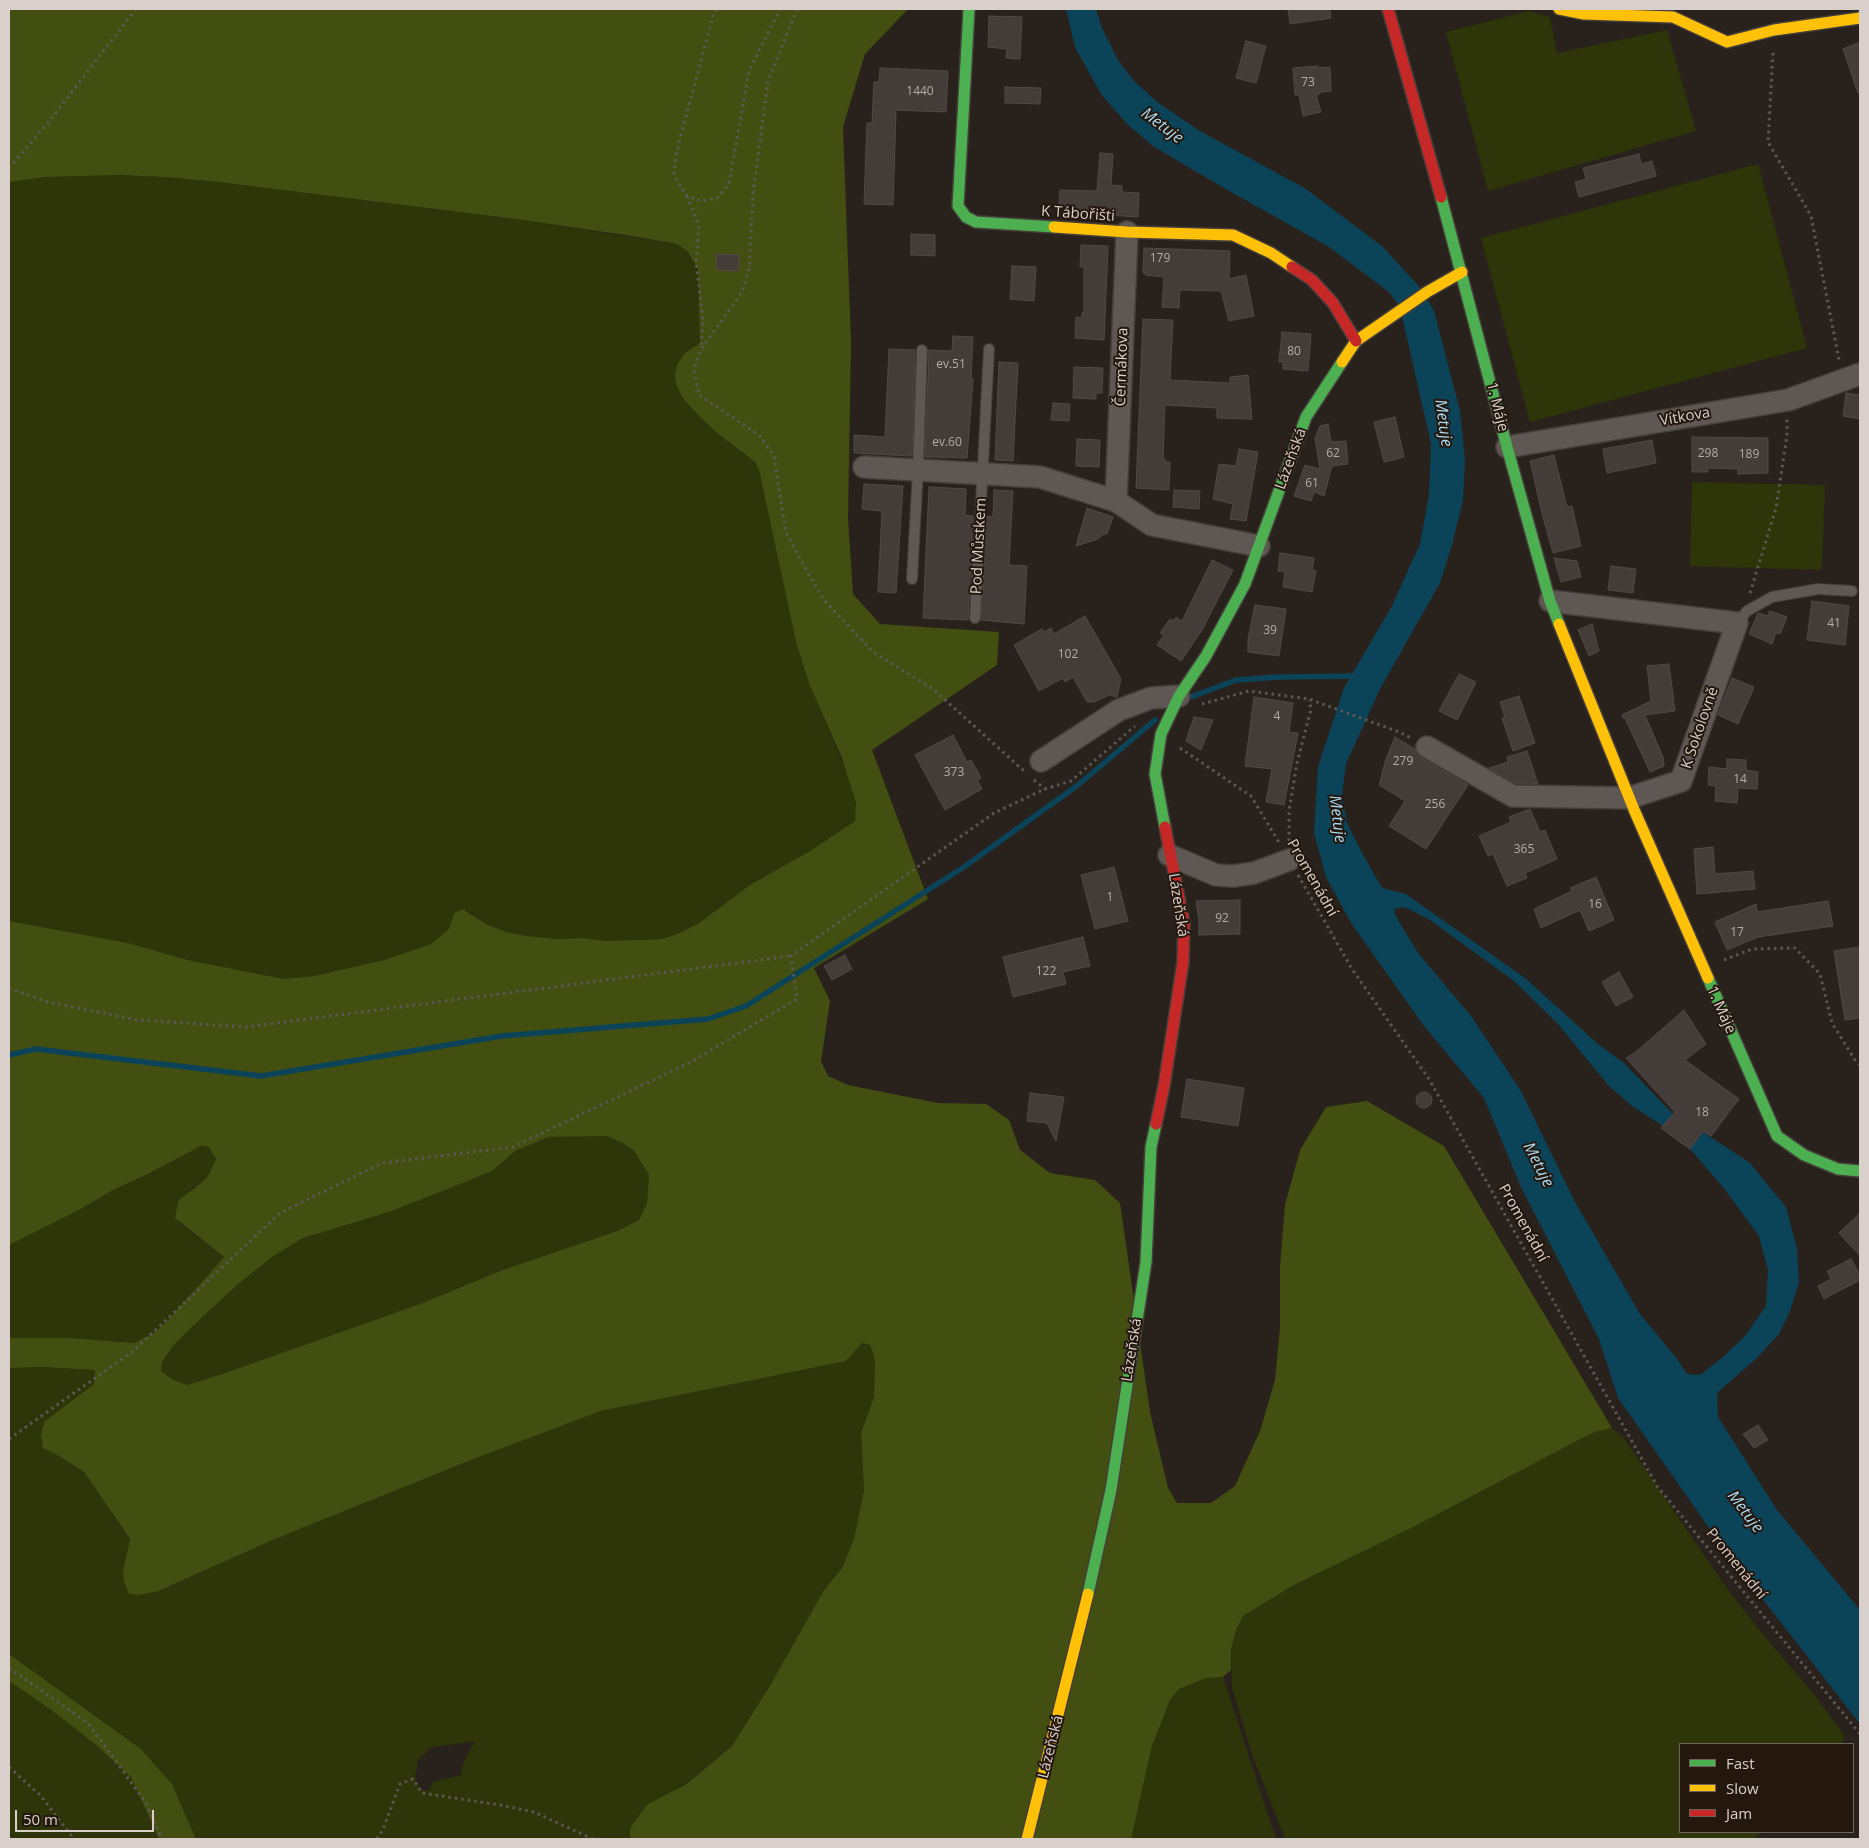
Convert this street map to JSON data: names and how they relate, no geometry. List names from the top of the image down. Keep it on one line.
{"streets":{"street":["K Tábořišti","Čermákova","1. Máje","Vítkova","Lázeňská","K Sokolovně"],"lane":["Pod Můstkem"],"path":["Promenádní"]},"crossings":[["K Tábořišti","Čermákova"],["K Tábořišti","Lázeňská"],["1. Máje","Vítkova"],["1. Máje","Lázeňská"],["1. Máje","K Sokolovně"],["Lázeňská","Promenádní"]],"water":["Metuje"],"house_numbers":["73","1440","179","80","ev.51","ev.60","62","298","189","61","41","39","102","4","279","373","14","256","365","1","16","92","17","122","18"],"legend":["Fast","Slow","Jam"],"scale_bar":"50 m"}
